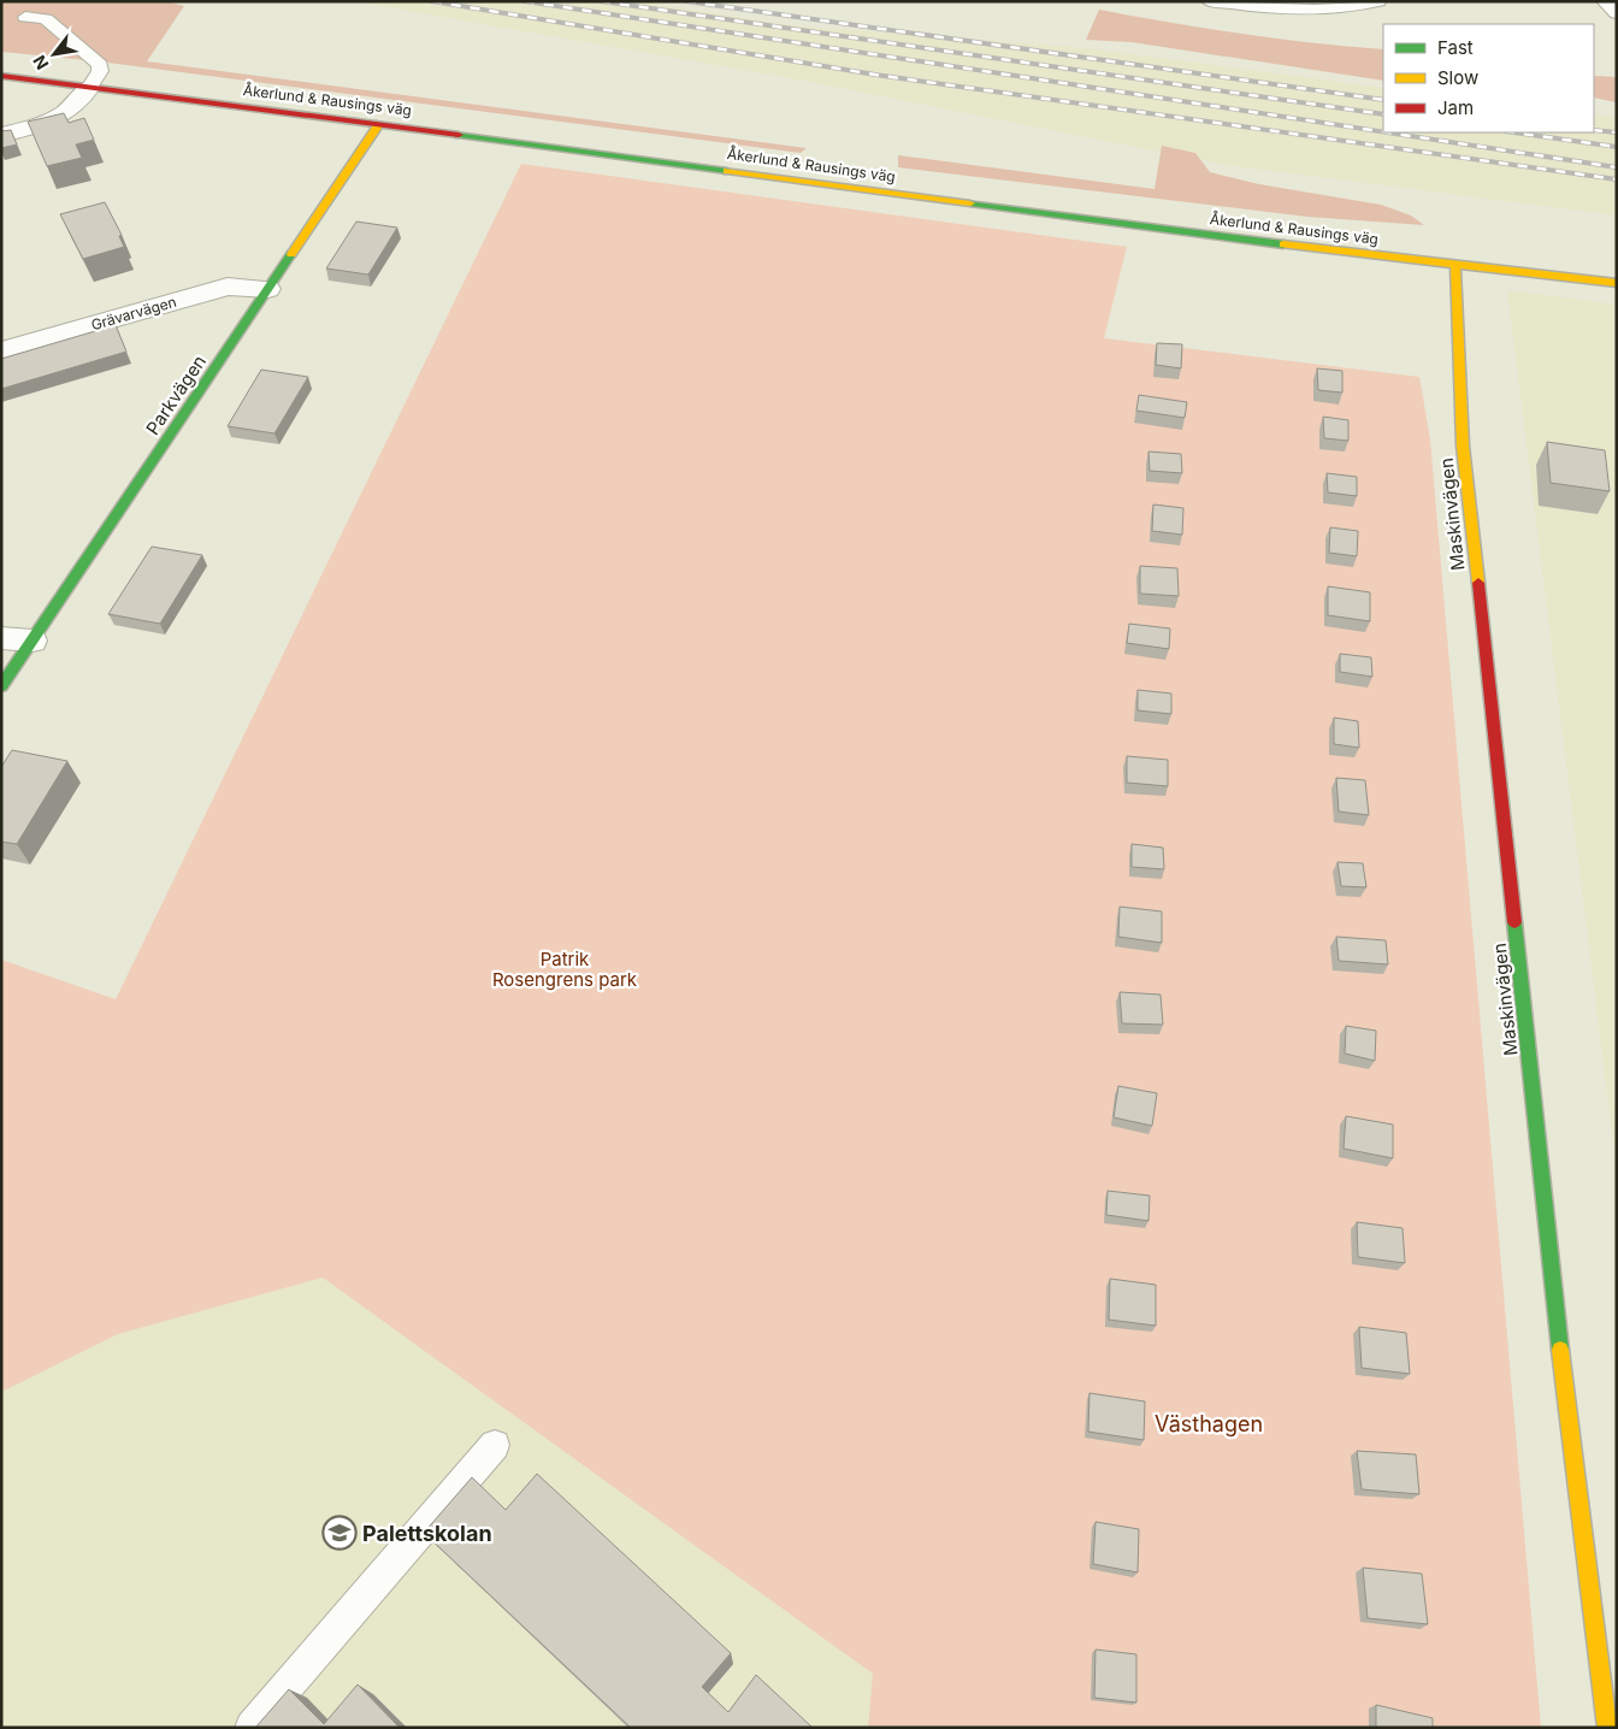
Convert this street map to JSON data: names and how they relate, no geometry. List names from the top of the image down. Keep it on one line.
{"streets":{"street":["Åkerlund & Rausings väg","Grävarvägen","Parkvägen","Maskinvägen"]},"crossings":[["Åkerlund & Rausings väg","Parkvägen"],["Åkerlund & Rausings väg","Maskinvägen"],["Grävarvägen","Parkvägen"]],"parks":["Patrik Rosengrens park","Västhagen"],"places":{"school or university":["Palettskolan"]},"legend":["Fast","Slow","Jam"],"north":"bottom left"}
